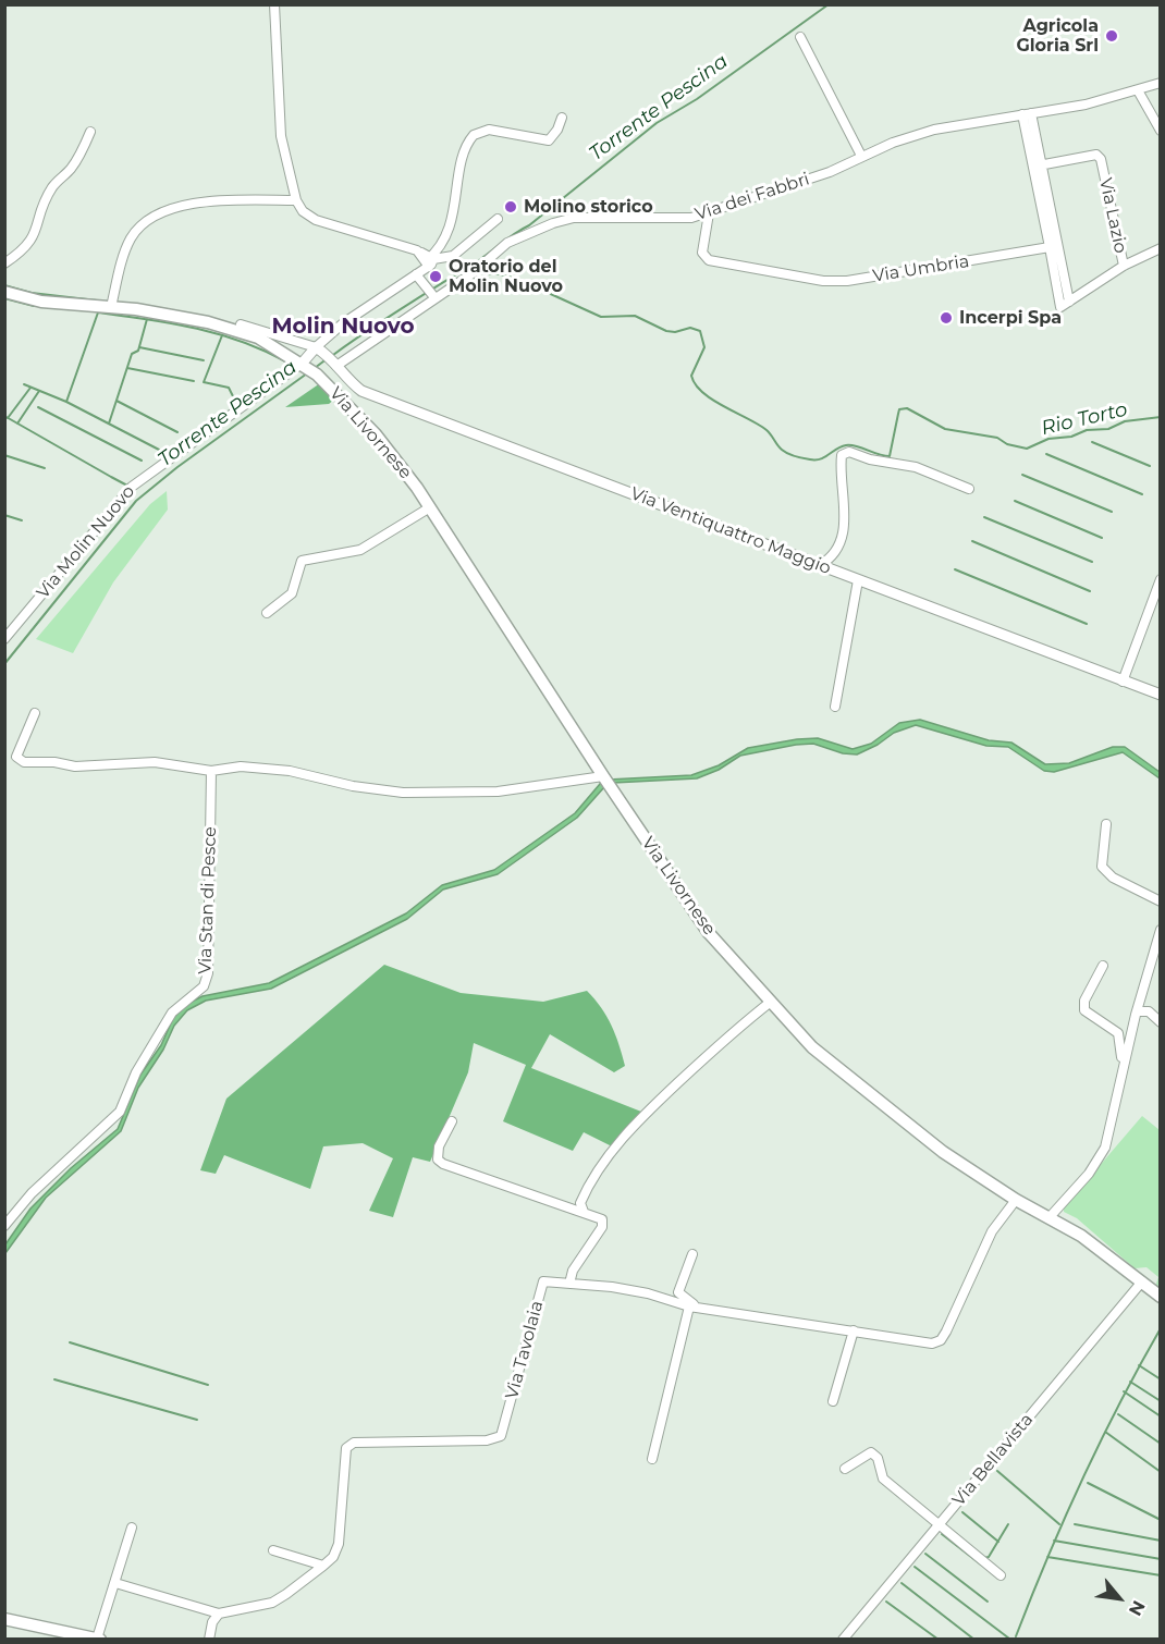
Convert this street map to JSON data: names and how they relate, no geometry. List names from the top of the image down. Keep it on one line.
{"streets":{"main road":["Via Livornese"],"street":["Via dei Fabbri","Via Lazio","Via Umbria","Via Ventiquattro Maggio","Via Molin Nuovo","Via Stan di Pesce","Via Tavolaia","Via Bellavista"]},"crossings":[["Via dei Fabbri","Via Umbria"],["Via dei Fabbri","Via Ventiquattro Maggio"],["Via Livornese","Via Molin Nuovo"],["Via Livornese","Via Tavolaia"],["Via Livornese","Via Bellavista"]],"districts":["Molin Nuovo"],"water":["Torrente Pescina","Rio Torto"],"places":["Agricola Gloria Srl","Molino storico","Oratorio del Molin Nuovo","Incerpi Spa"],"north":"bottom right"}
